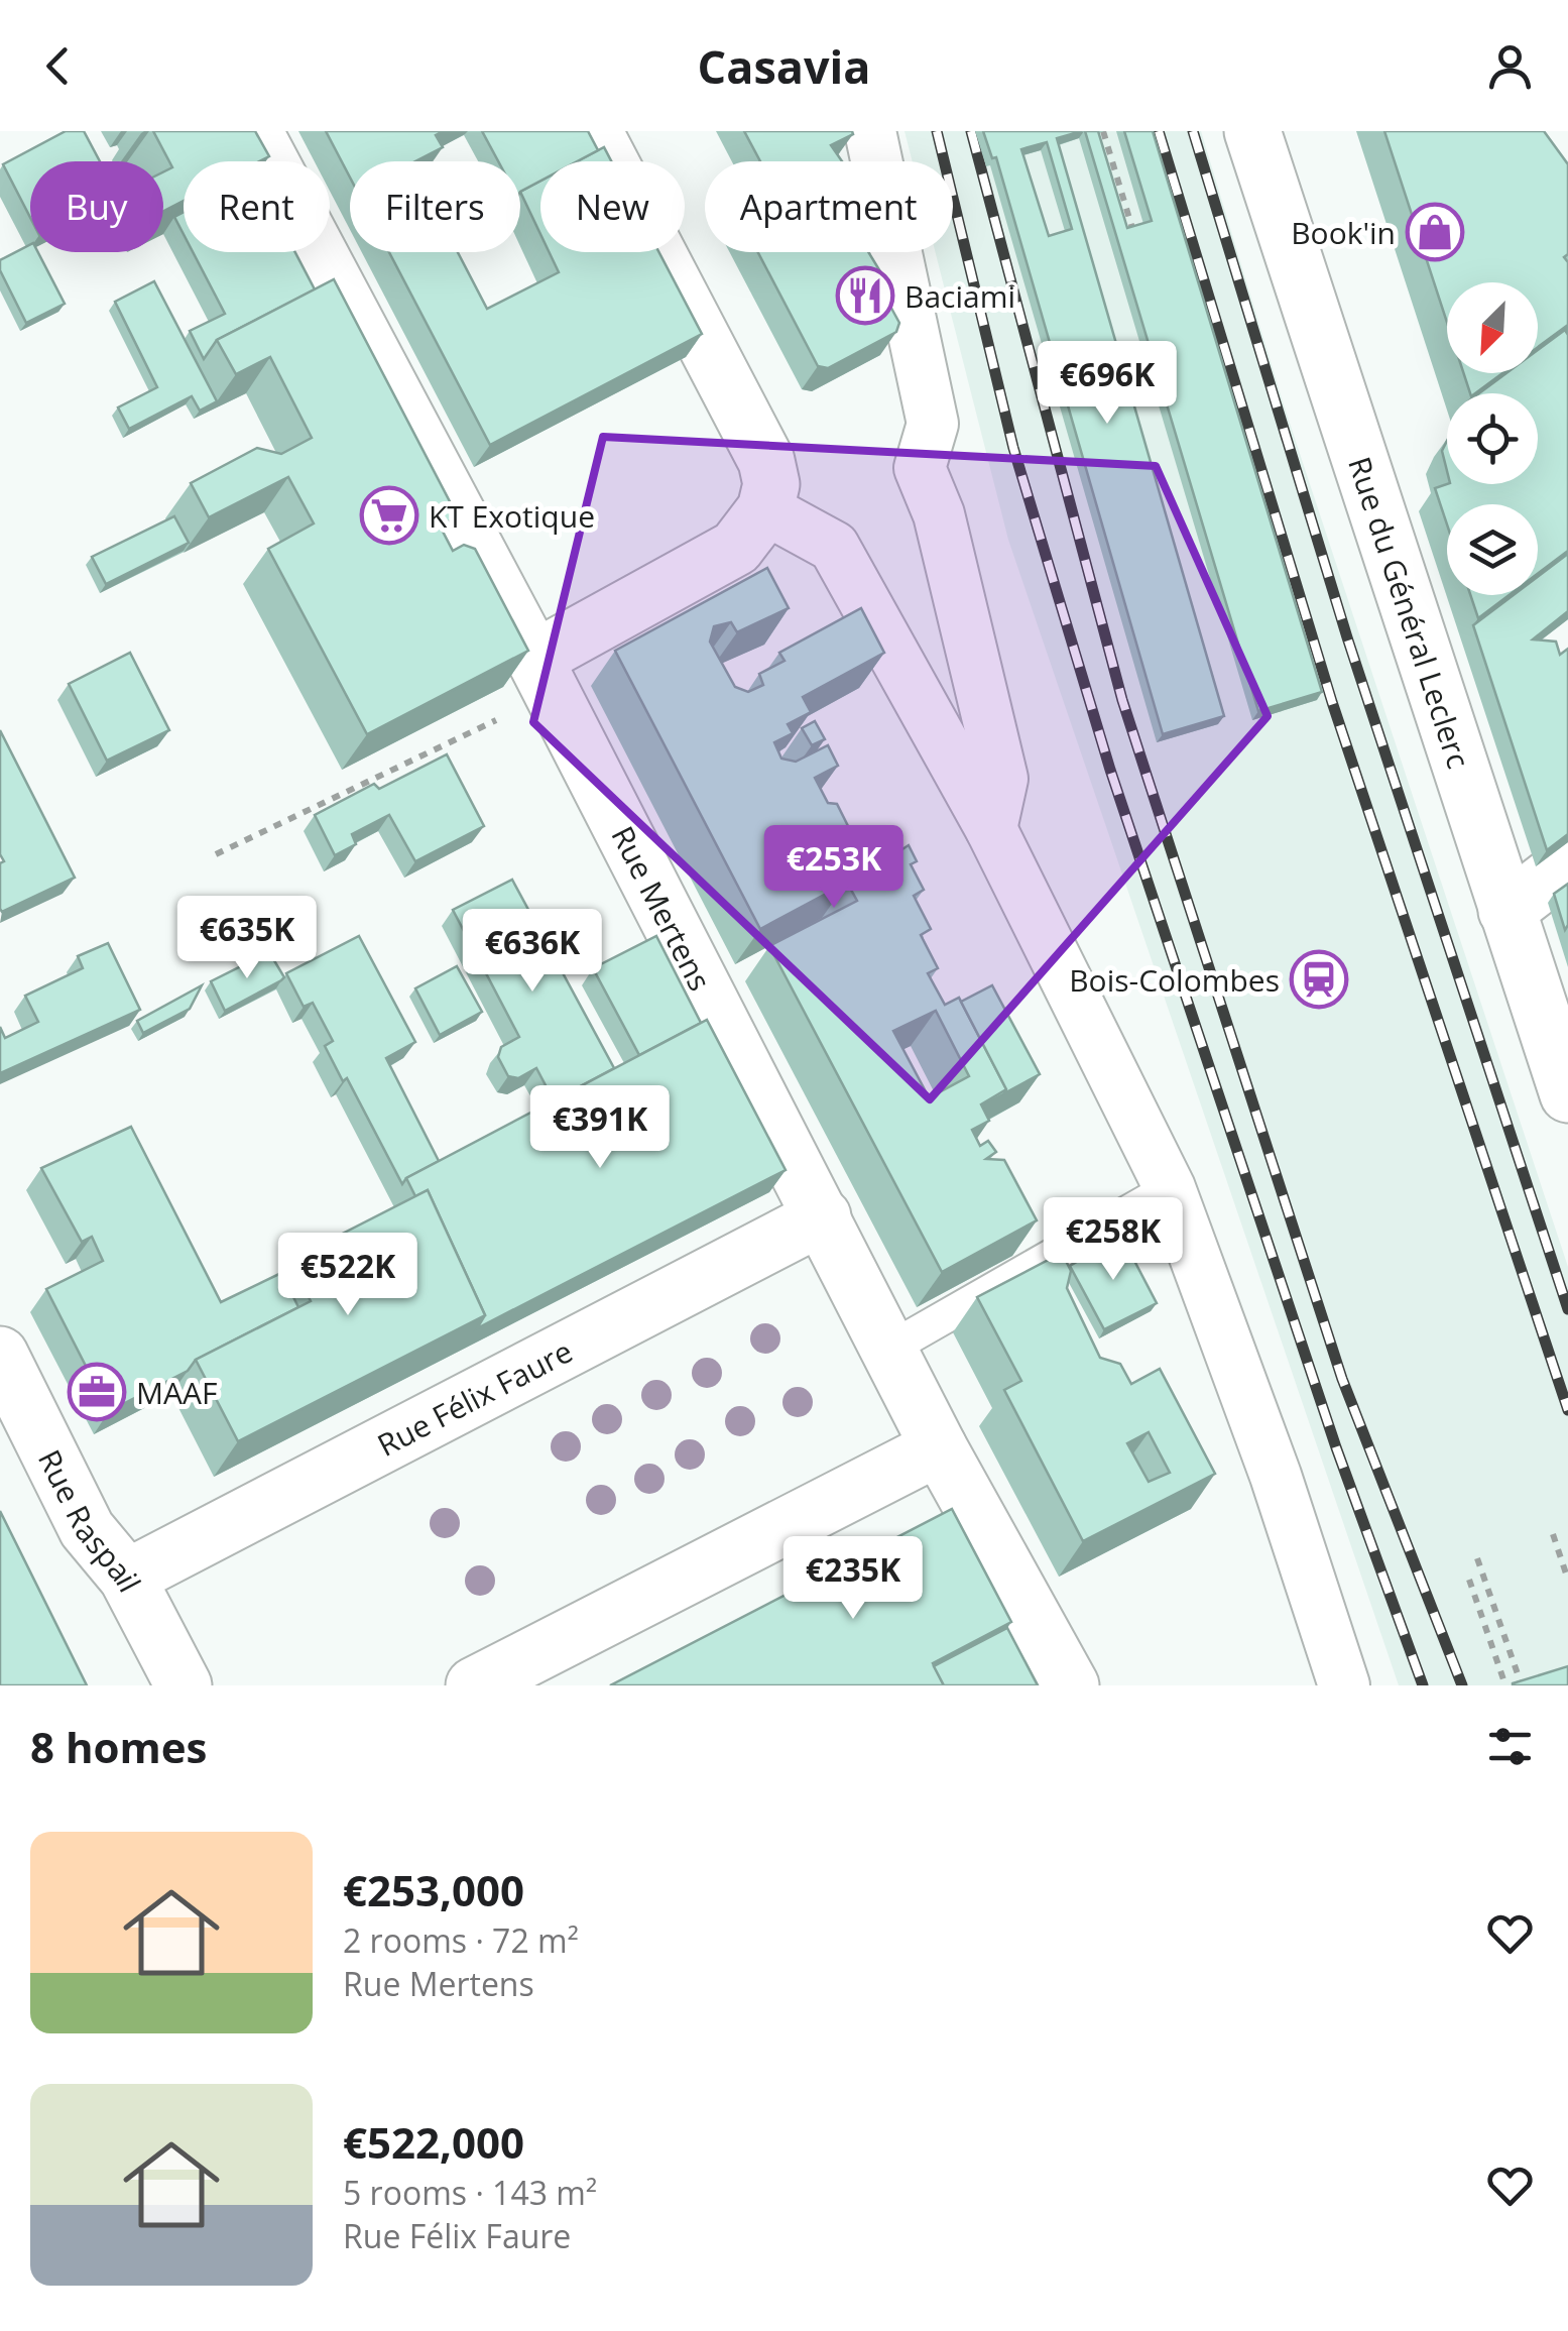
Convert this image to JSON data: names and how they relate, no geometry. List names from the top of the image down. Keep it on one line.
{"streets":{"street":["Rue du Général Leclerc","Rue Mertens","Rue Félix Faure","Rue Raspail"]},"crossings":[["Rue Mertens","Rue Félix Faure"],["Rue Félix Faure","Rue Raspail"]],"places":{"shop":["Book'in"],"restaurant":["Baciami"],"supermarket":["KT Exotique"],"station":["Bois-Colombes"],"office":["MAAF"]},"north":"bottom left","page":{"header":"Casavia","chip":["Buy","Rent","Filters","New","Apartment"],"price":["€696K","€253K","€635K","€636K","€391K","€258K","€522K","€235K"],"heading":"8 homes","list":[{"name":"€253,000","note":"2 rooms · 72 m² · Rue Mertens"},{"name":"€522,000","note":"5 rooms · 143 m² · Rue Félix Faure"}]}}
